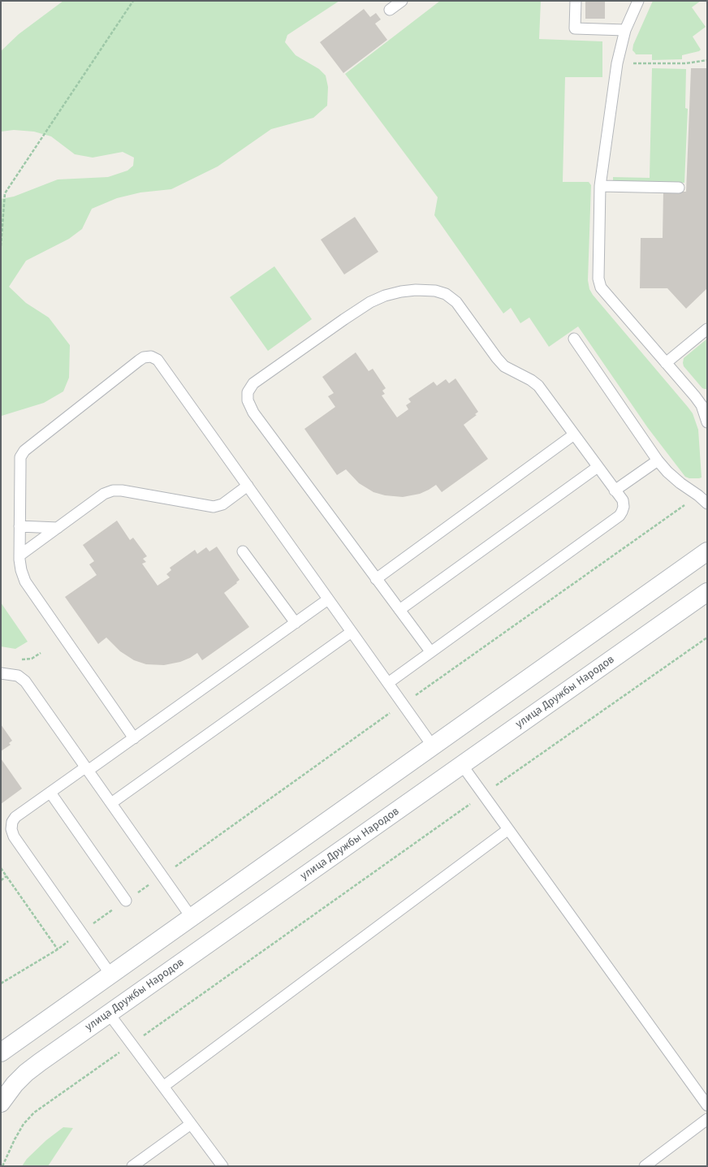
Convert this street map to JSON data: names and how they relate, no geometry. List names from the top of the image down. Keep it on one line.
{"streets":{"main road":["улица Дружбы Народов"]}}
